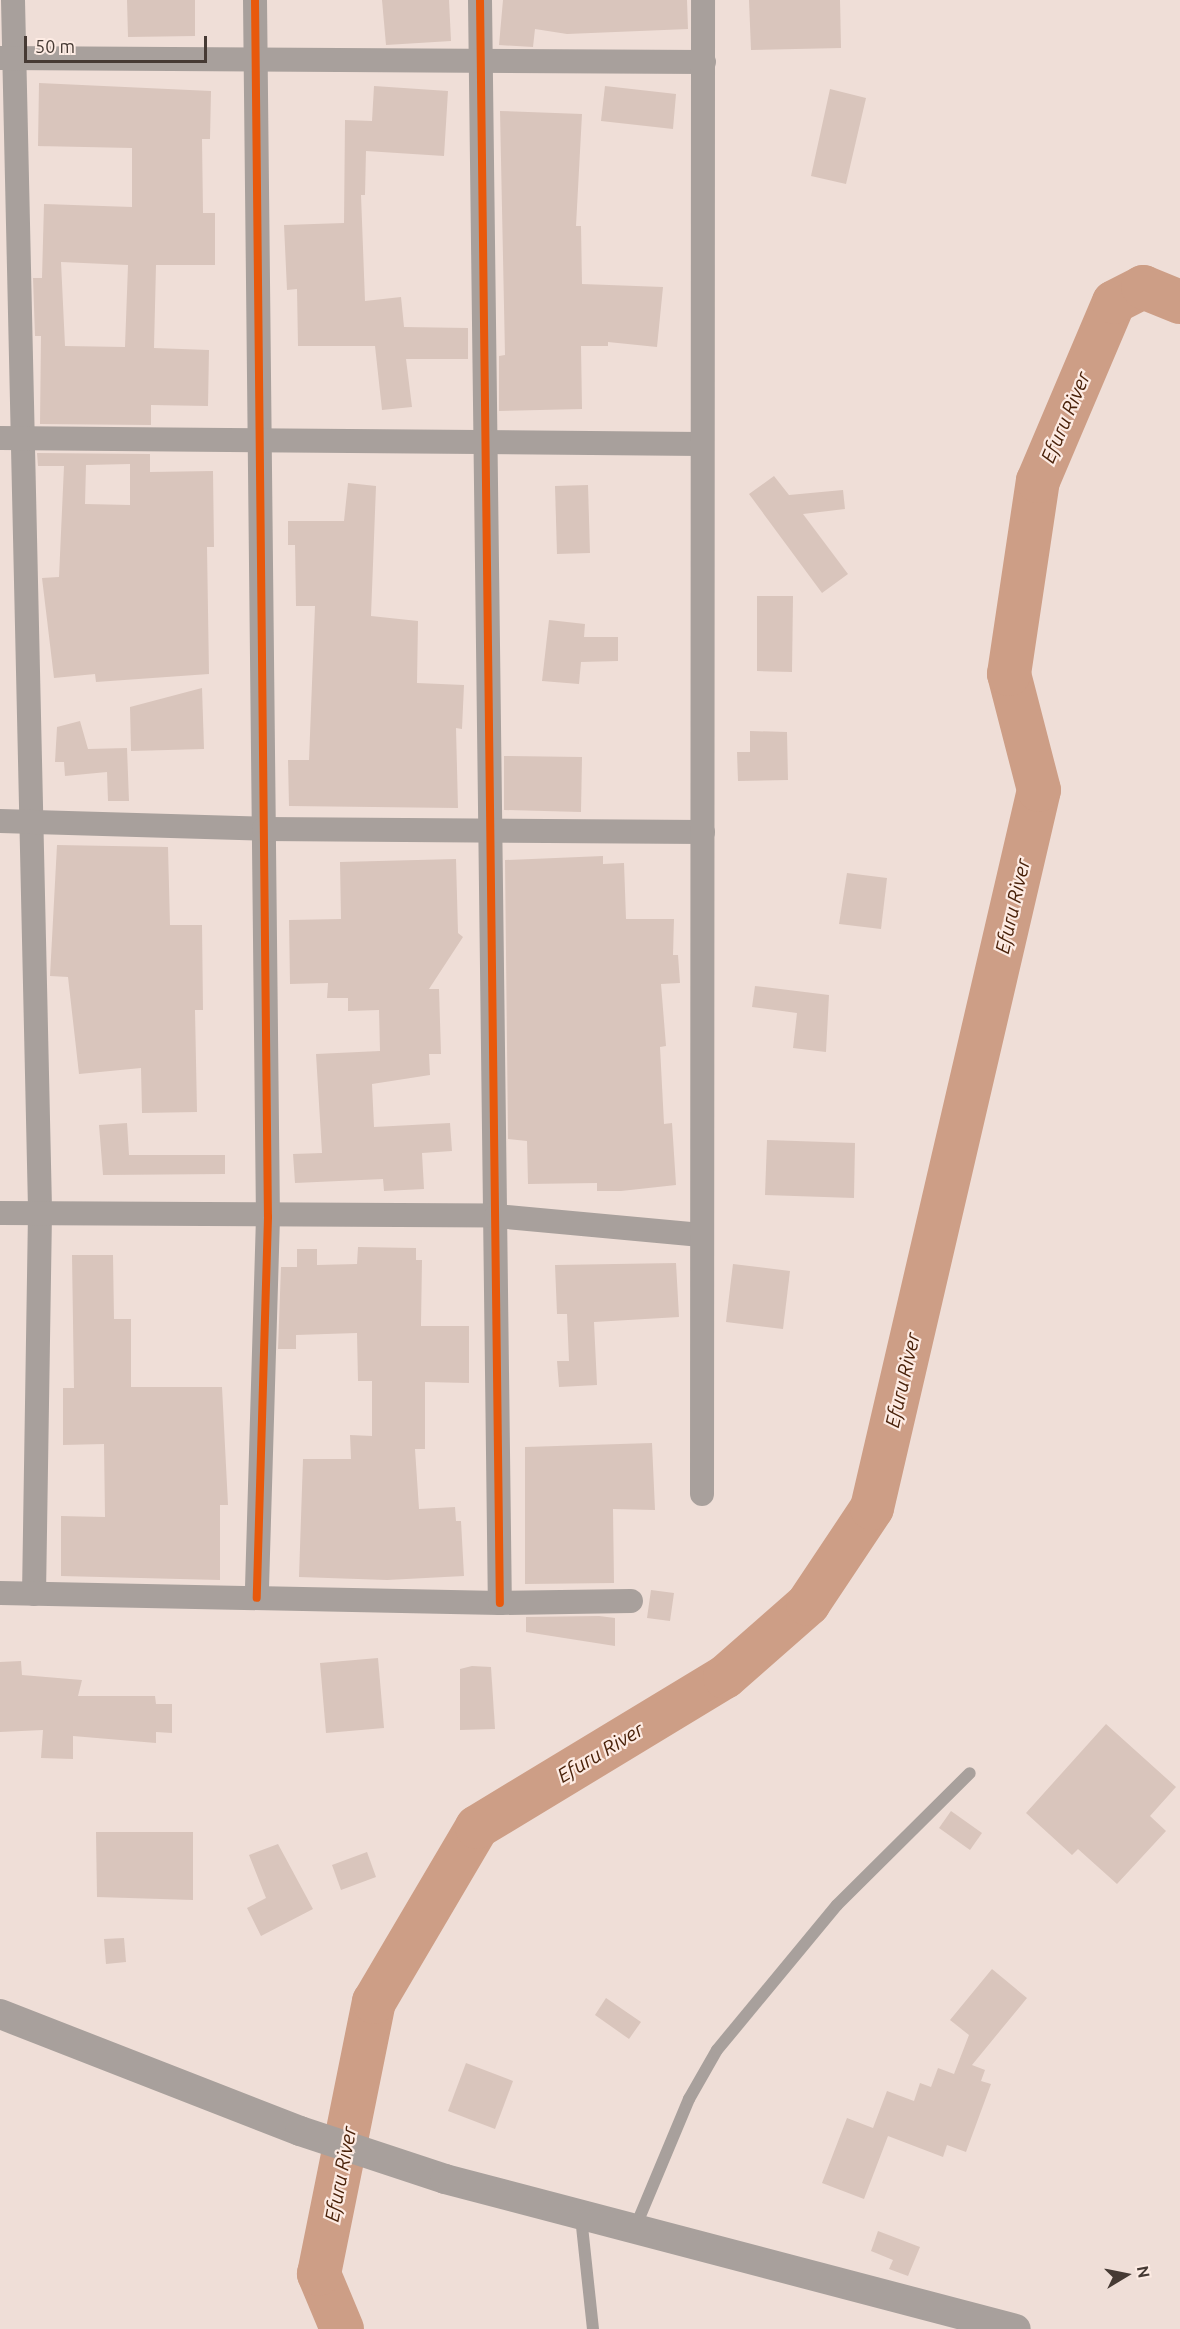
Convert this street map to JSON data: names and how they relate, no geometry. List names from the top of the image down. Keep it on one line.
{"water":["Efuru River"],"scale_bar":"50 m","north":"right"}
